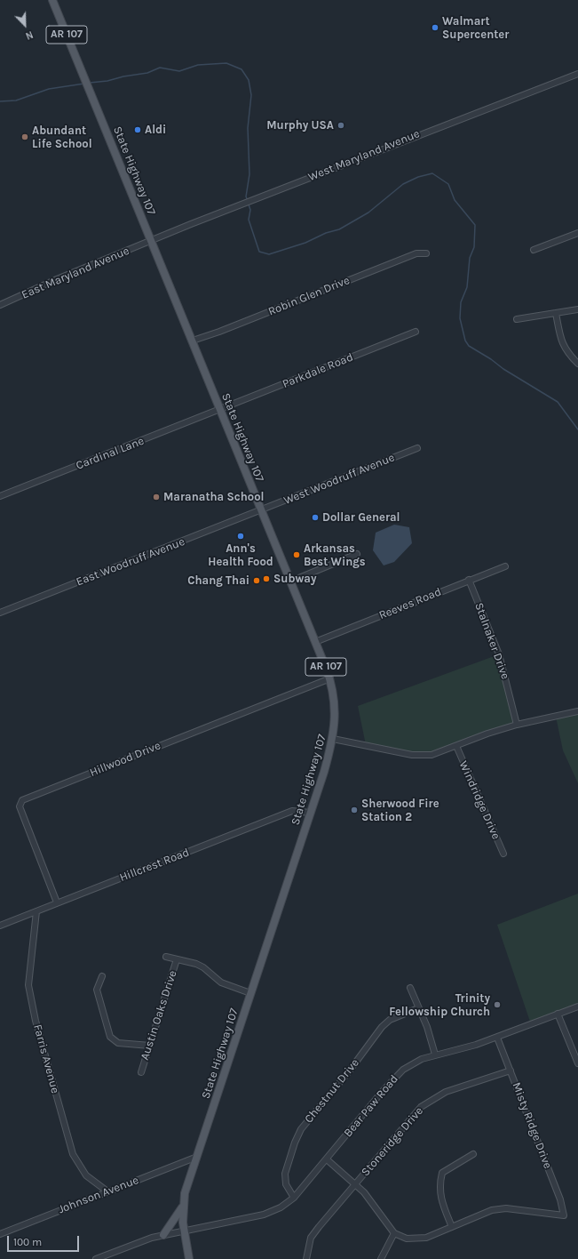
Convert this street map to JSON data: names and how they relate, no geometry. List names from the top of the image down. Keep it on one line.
{"streets":{"main road":["AR 107","State Highway 107"],"street":["West Maryland Avenue","East Maryland Avenue","Robin Glen Drive","Parkdale Road","Cardinal Lane","West Woodruff Avenue","East Woodruff Avenue","Reeves Road","Stalnaker Drive","Hillwood Drive","Windridge Drive","Hillcrest Road","Austin Oaks Drive","Farris Avenue","Chestnut Drive","Bear Paw Road","Misty Ridge Drive","Stoneridge Drive","Johnson Avenue"]},"crossings":[["West Maryland Avenue","State Highway 107"],["West Maryland Avenue","East Maryland Avenue"],["State Highway 107","East Maryland Avenue"],["State Highway 107","Robin Glen Drive"],["State Highway 107","Parkdale Road"],["State Highway 107","Cardinal Lane"],["State Highway 107","West Woodruff Avenue"],["State Highway 107","East Woodruff Avenue"],["State Highway 107","Reeves Road"],["State Highway 107","Hillwood Drive"],["State Highway 107","Hillcrest Road"],["State Highway 107","Austin Oaks Drive"],["State Highway 107","Bear Paw Road"],["State Highway 107","Johnson Avenue"],["Parkdale Road","Cardinal Lane"],["West Woodruff Avenue","East Woodruff Avenue"],["Reeves Road","Stalnaker Drive"],["Hillwood Drive","Hillcrest Road"],["Hillcrest Road","Farris Avenue"],["Farris Avenue","Johnson Avenue"],["Chestnut Drive","Bear Paw Road"],["Bear Paw Road","Misty Ridge Drive"],["Misty Ridge Drive","Stoneridge Drive"]],"places":["Walmart Supercenter","Murphy USA","Aldi","Abundant Life School","Maranatha School","Dollar General","Ann's Health Food","Arkansas Best Wings","Subway","Chang Thai","Sherwood Fire Station 2","Trinity Fellowship Church"],"scale_bar":"100 m","north":"bottom right"}
